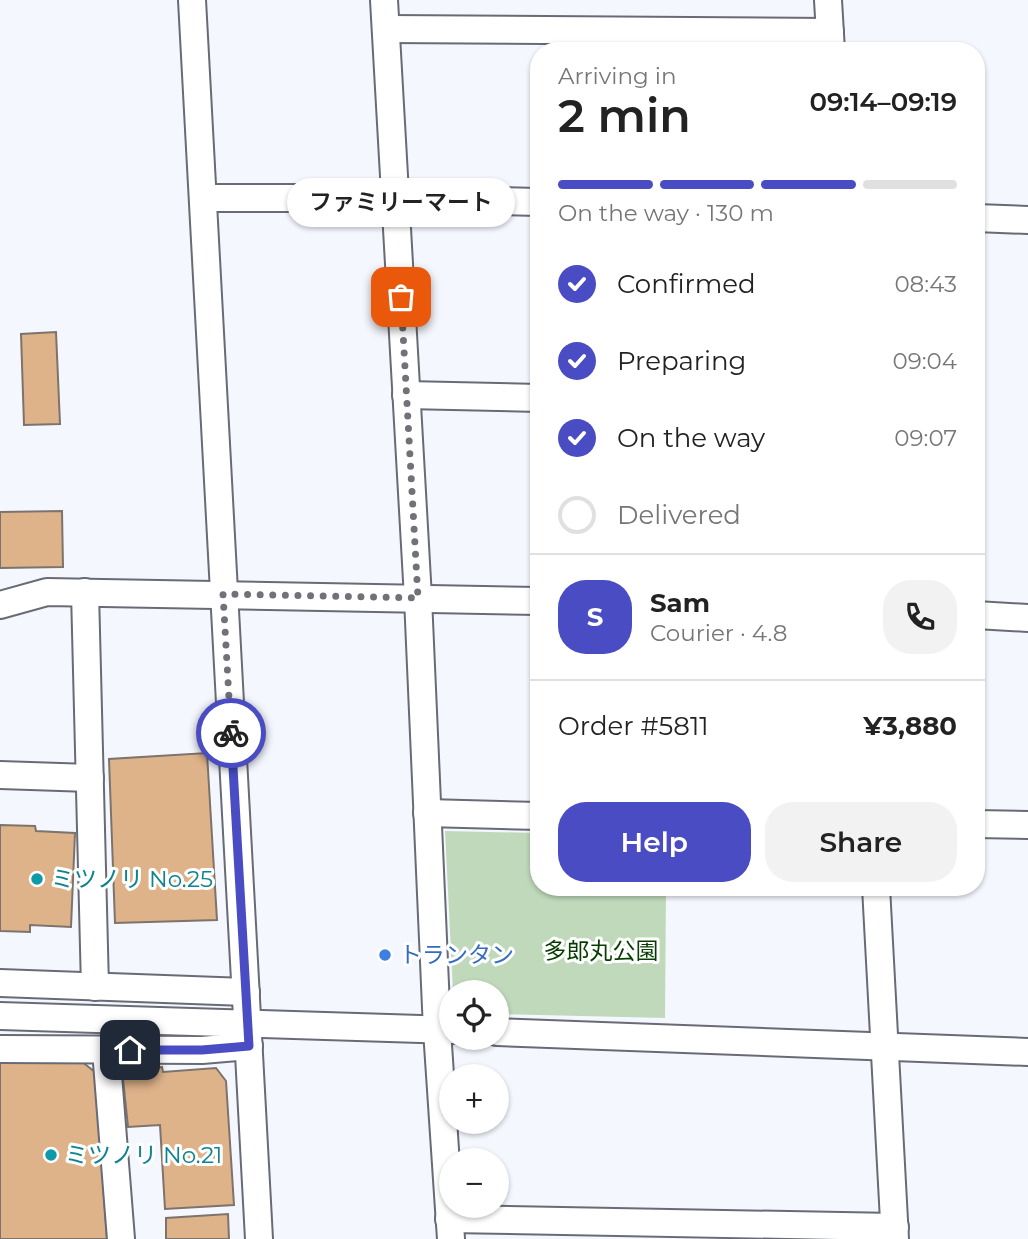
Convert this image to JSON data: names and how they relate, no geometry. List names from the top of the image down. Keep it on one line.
{"parks":["多郎丸公園"],"places":["ファミリーマート","ミツノリ No.25","トランタン","ミツノリ No.21"],"page":{"heading":["2 min","Arriving in","09:14–09:19"],"panel":["Sam","Courier · 4.8","Order #5811","¥3,880"],"bar":"On the way · 130 m","bubble":"ファミリーマート","list":[["Confirmed","08:43"],["Preparing","09:04"],["On the way","09:07"],"Delivered"],"round":"S","buttons":["Help","Share"],"map_buttons":["+","−"]}}
